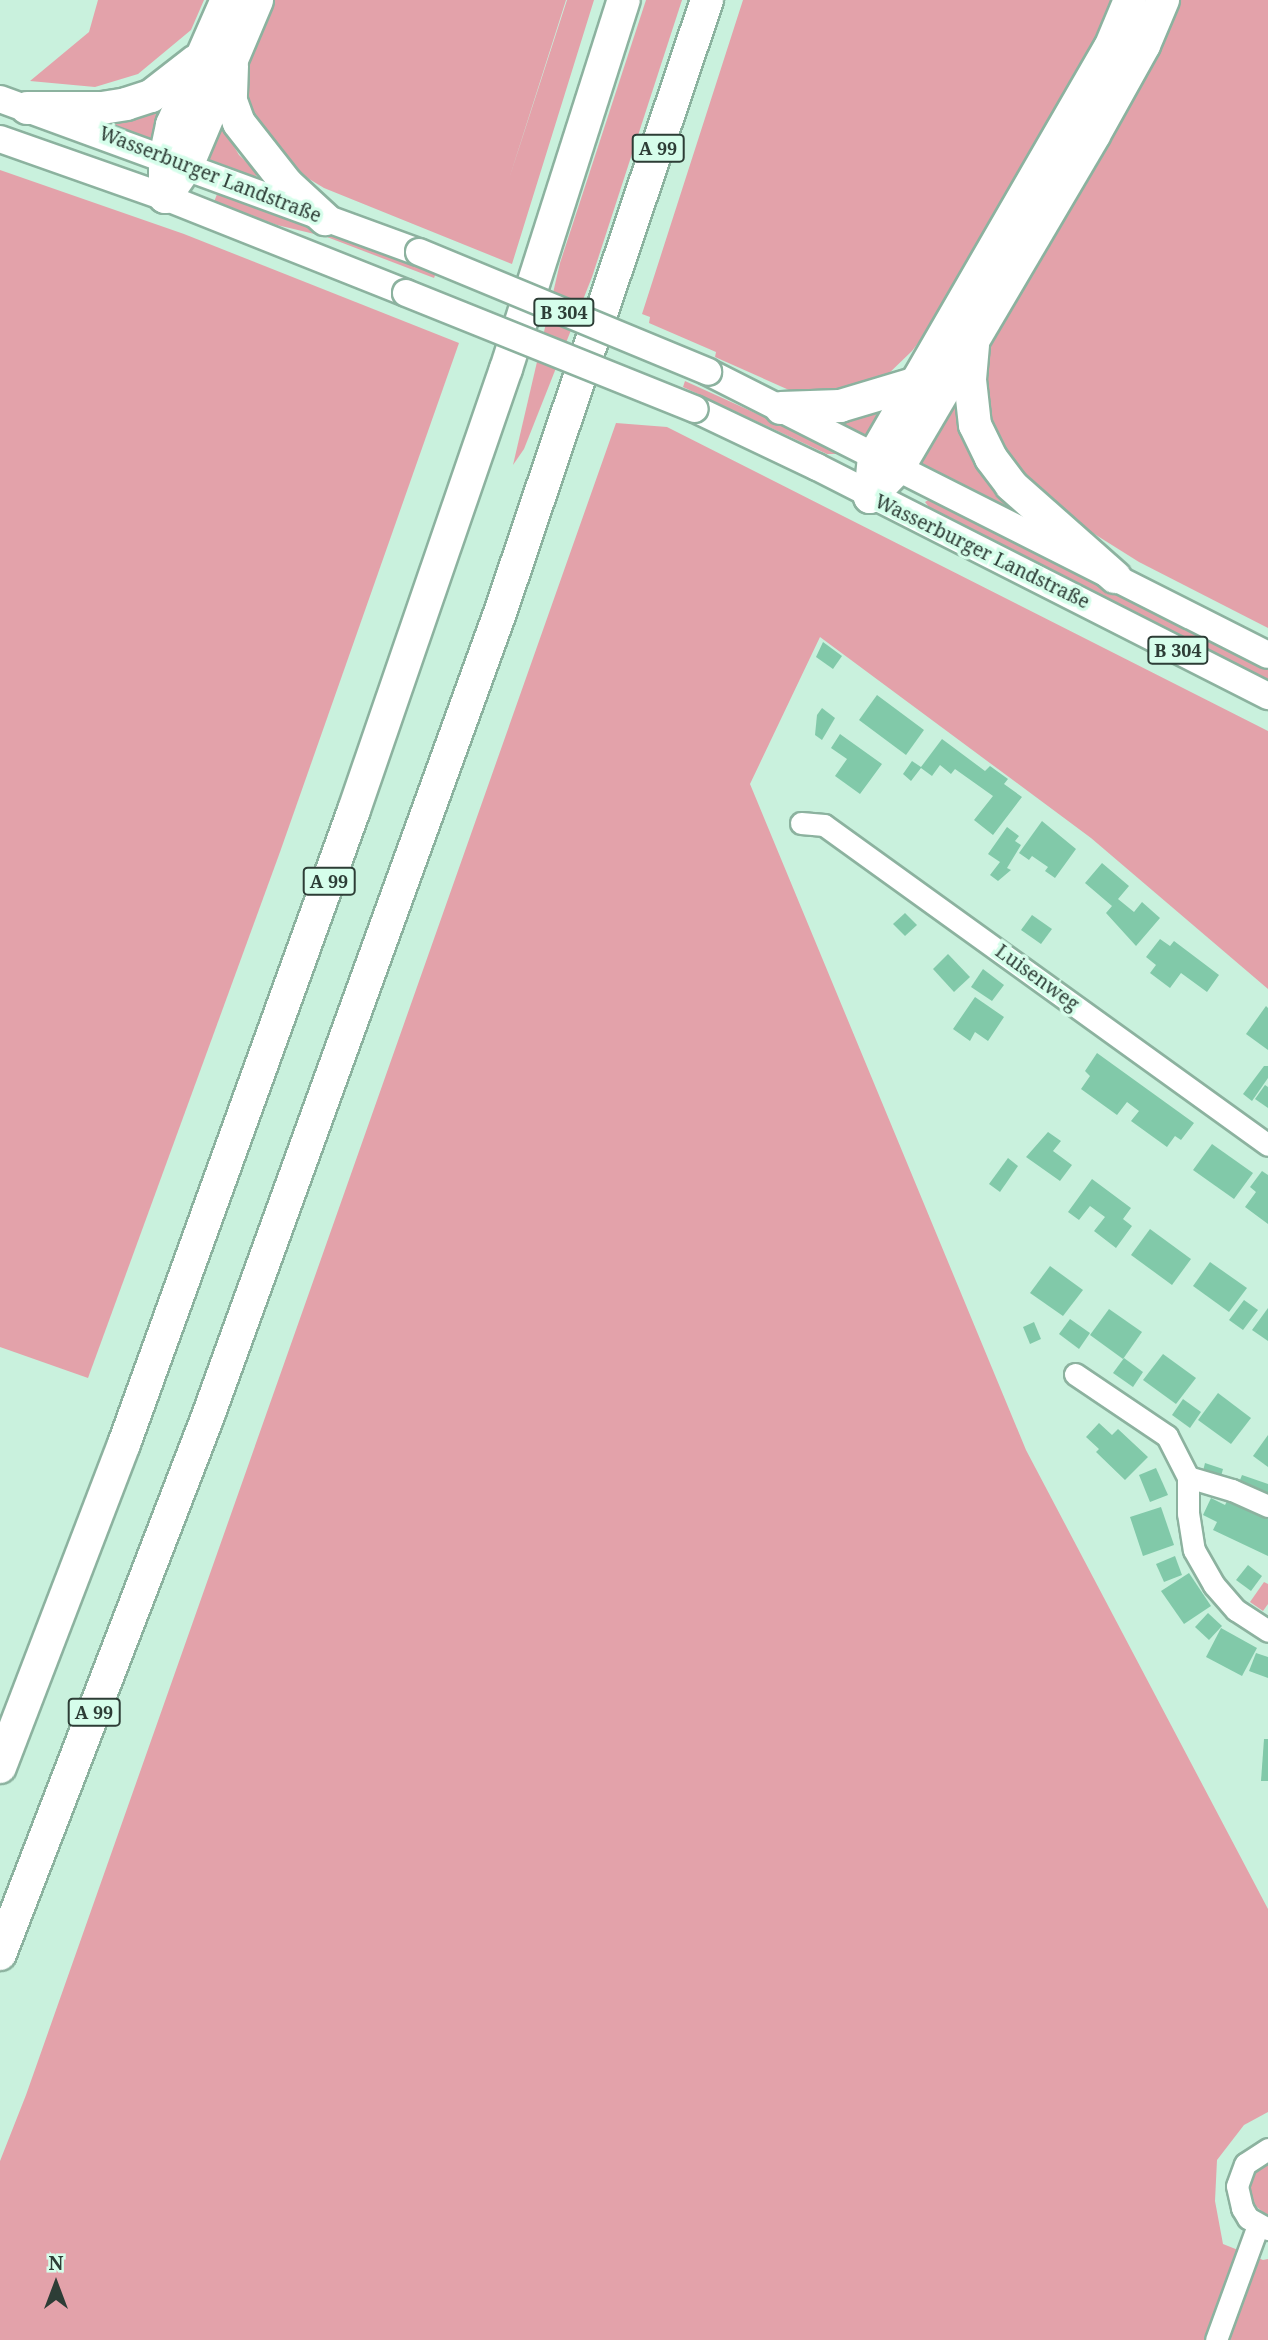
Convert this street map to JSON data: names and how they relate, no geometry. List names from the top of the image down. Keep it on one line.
{"streets":{"highway":["A 99"],"main road":["Wasserburger Landstraße","B 304"],"street":["Luisenweg"]},"north":"top"}
